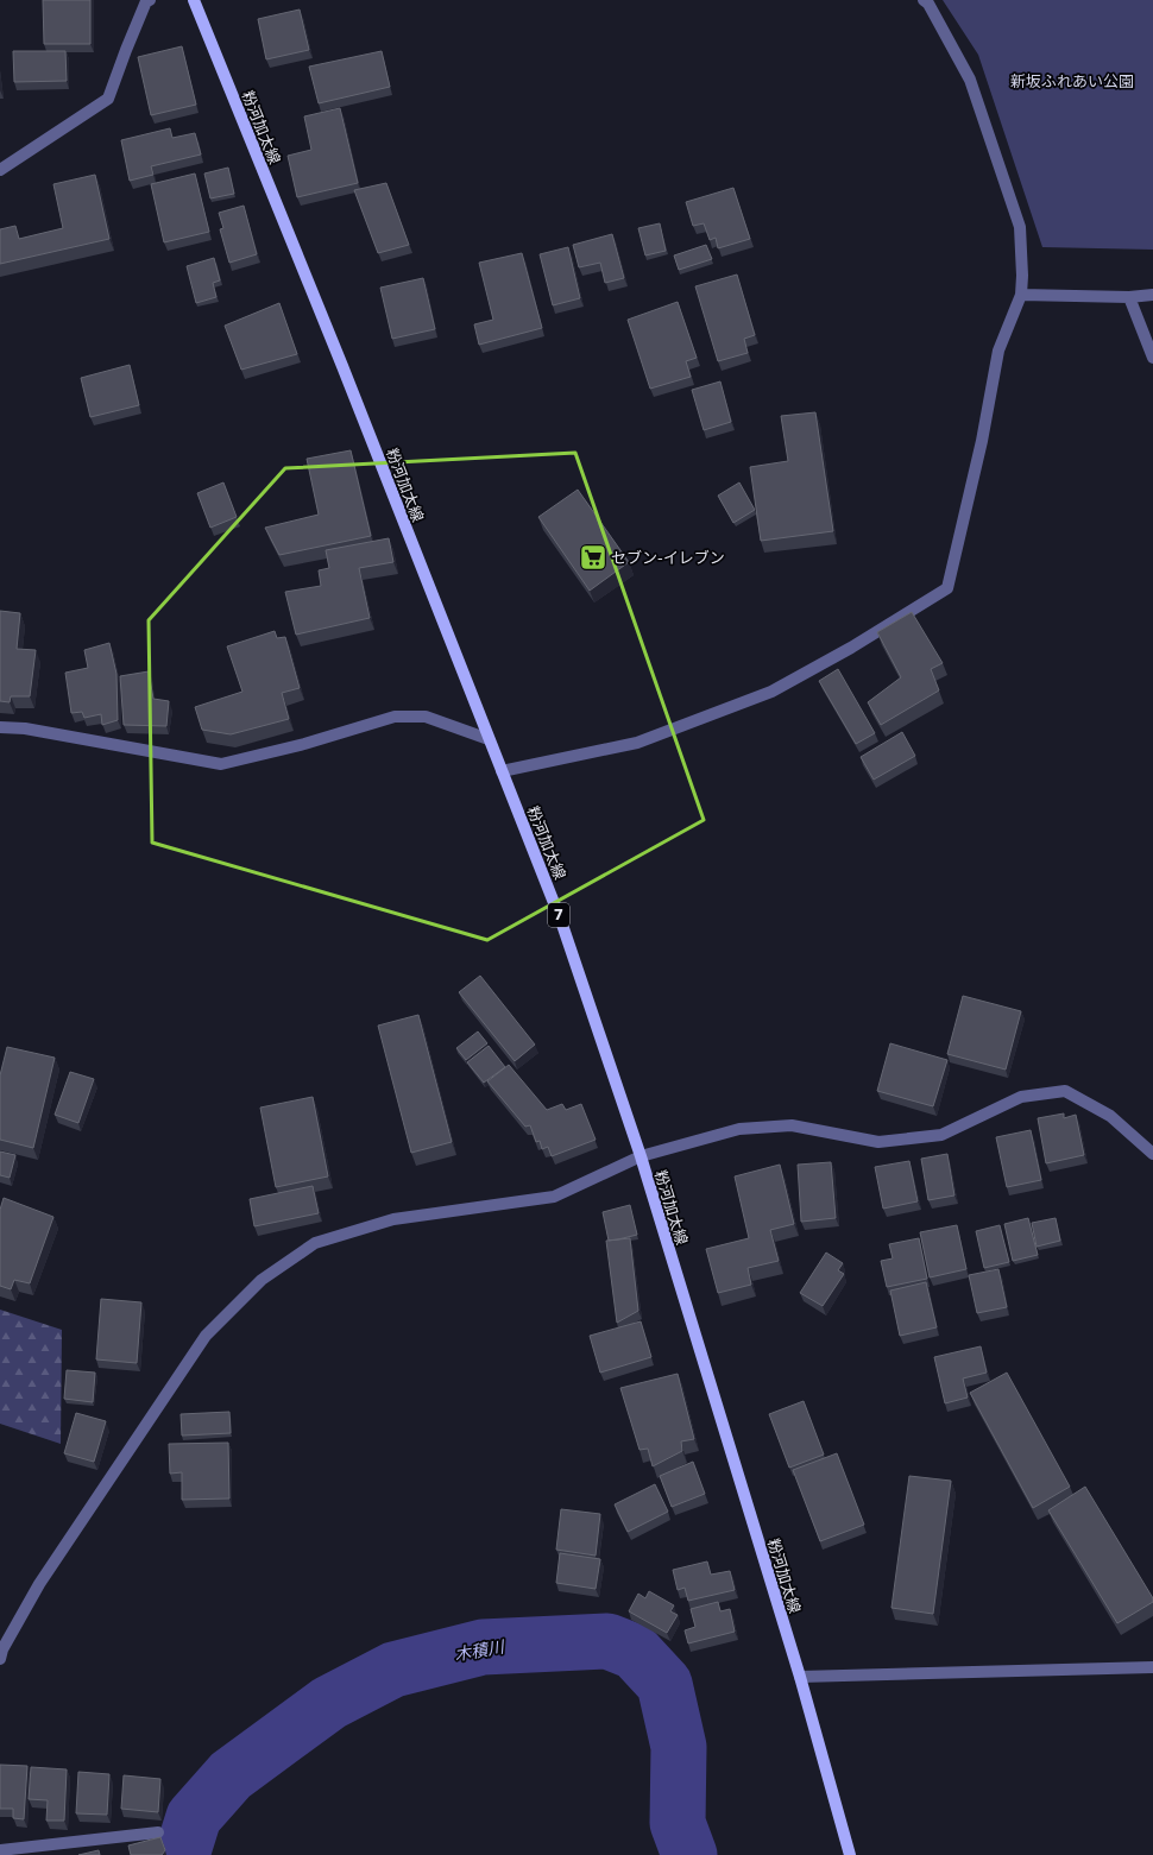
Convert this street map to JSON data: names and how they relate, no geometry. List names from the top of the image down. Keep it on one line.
{"streets":{"main road":["粉河加太線","7"]},"water":["木積川"],"parks":["新坂ふれあい公園"],"places":{"supermarket":["セブン-イレブン"]}}
